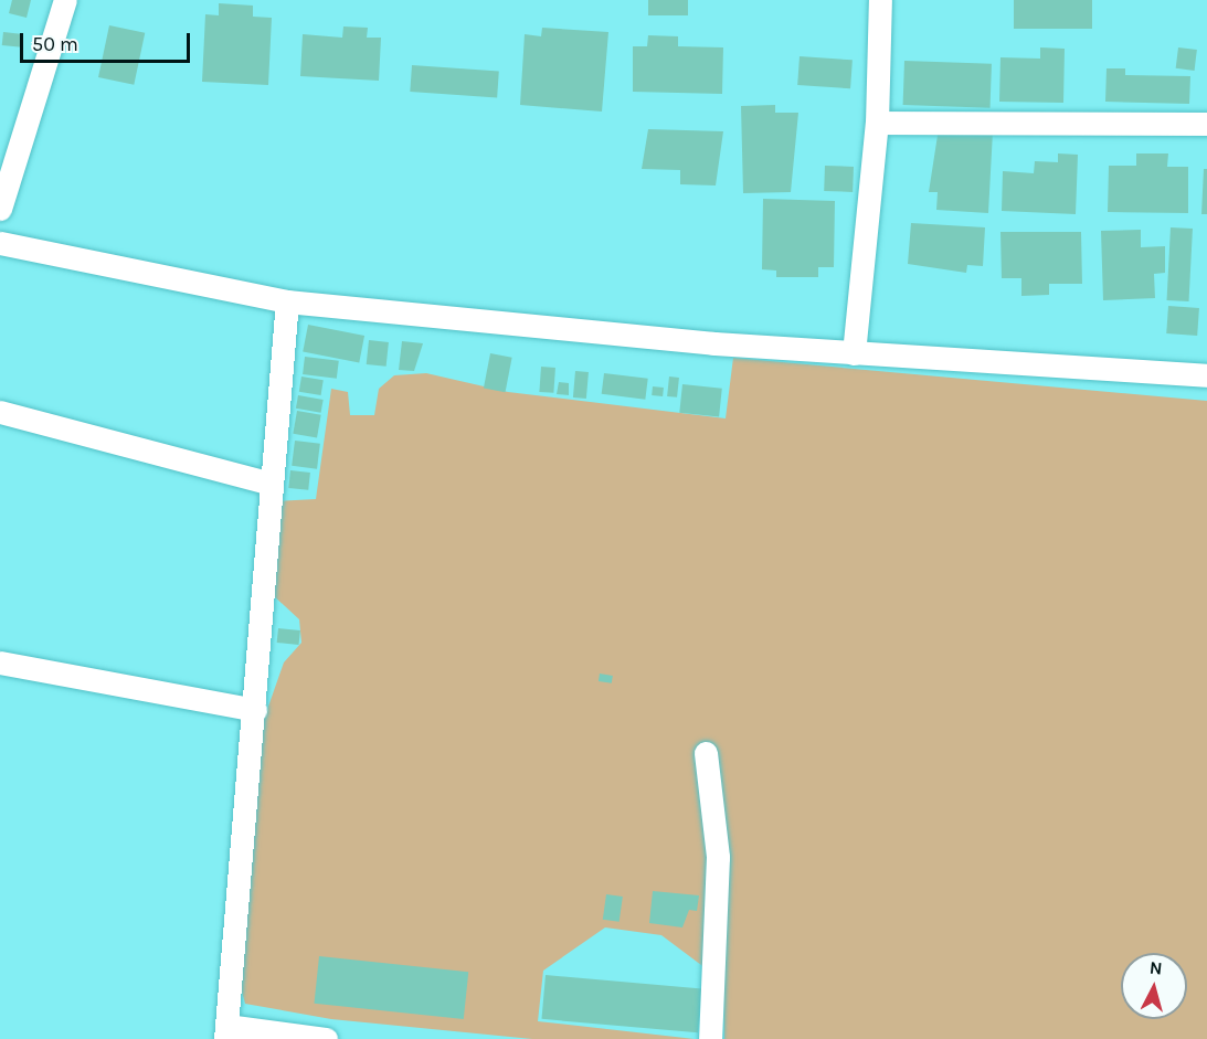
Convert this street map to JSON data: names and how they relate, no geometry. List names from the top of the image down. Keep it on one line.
{"scale_bar":"50 m","north":"top"}
